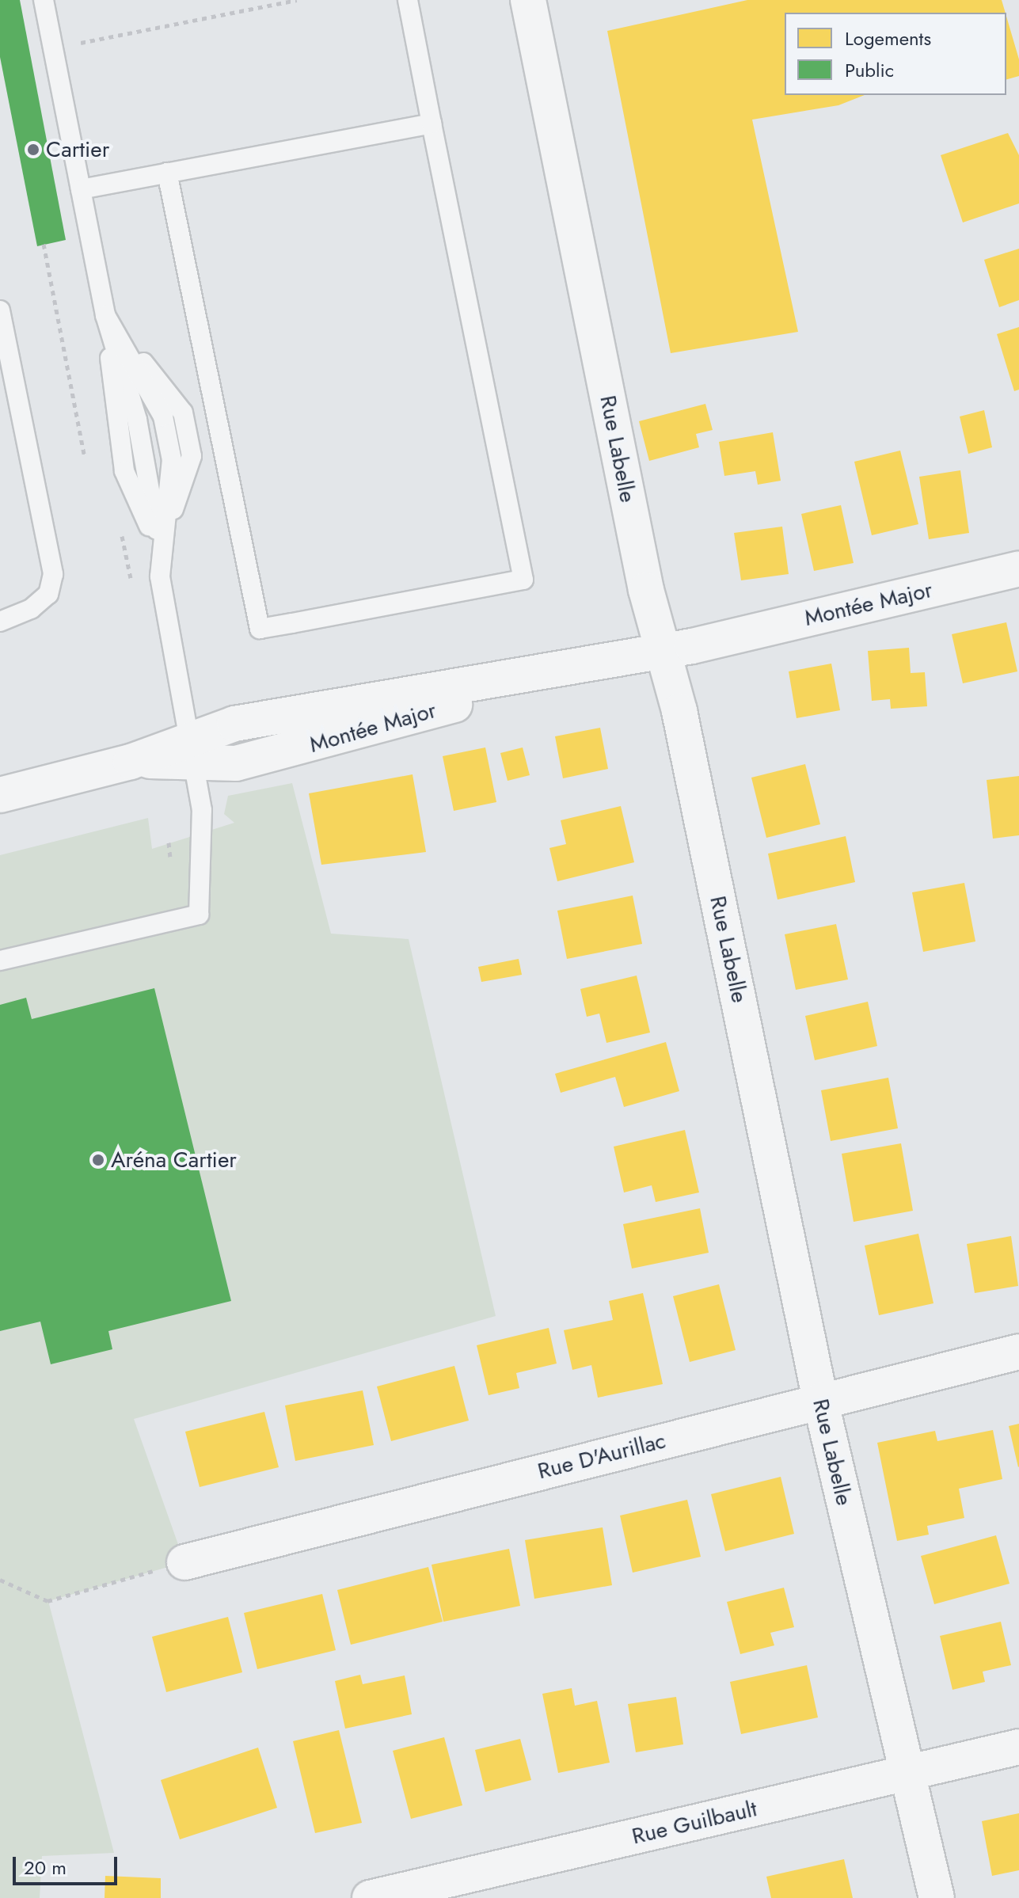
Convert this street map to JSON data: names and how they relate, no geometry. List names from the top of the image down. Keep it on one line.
{"streets":{"street":["Rue Labelle","Montée Major","Rue D'Aurillac","Rue Guilbault"]},"crossings":[["Rue Labelle","Montée Major"],["Rue Labelle","Rue D'Aurillac"],["Rue Labelle","Rue Guilbault"]],"places":["Cartier","Aréna Cartier"],"legend":["Logements","Public"],"scale_bar":"20 m"}
